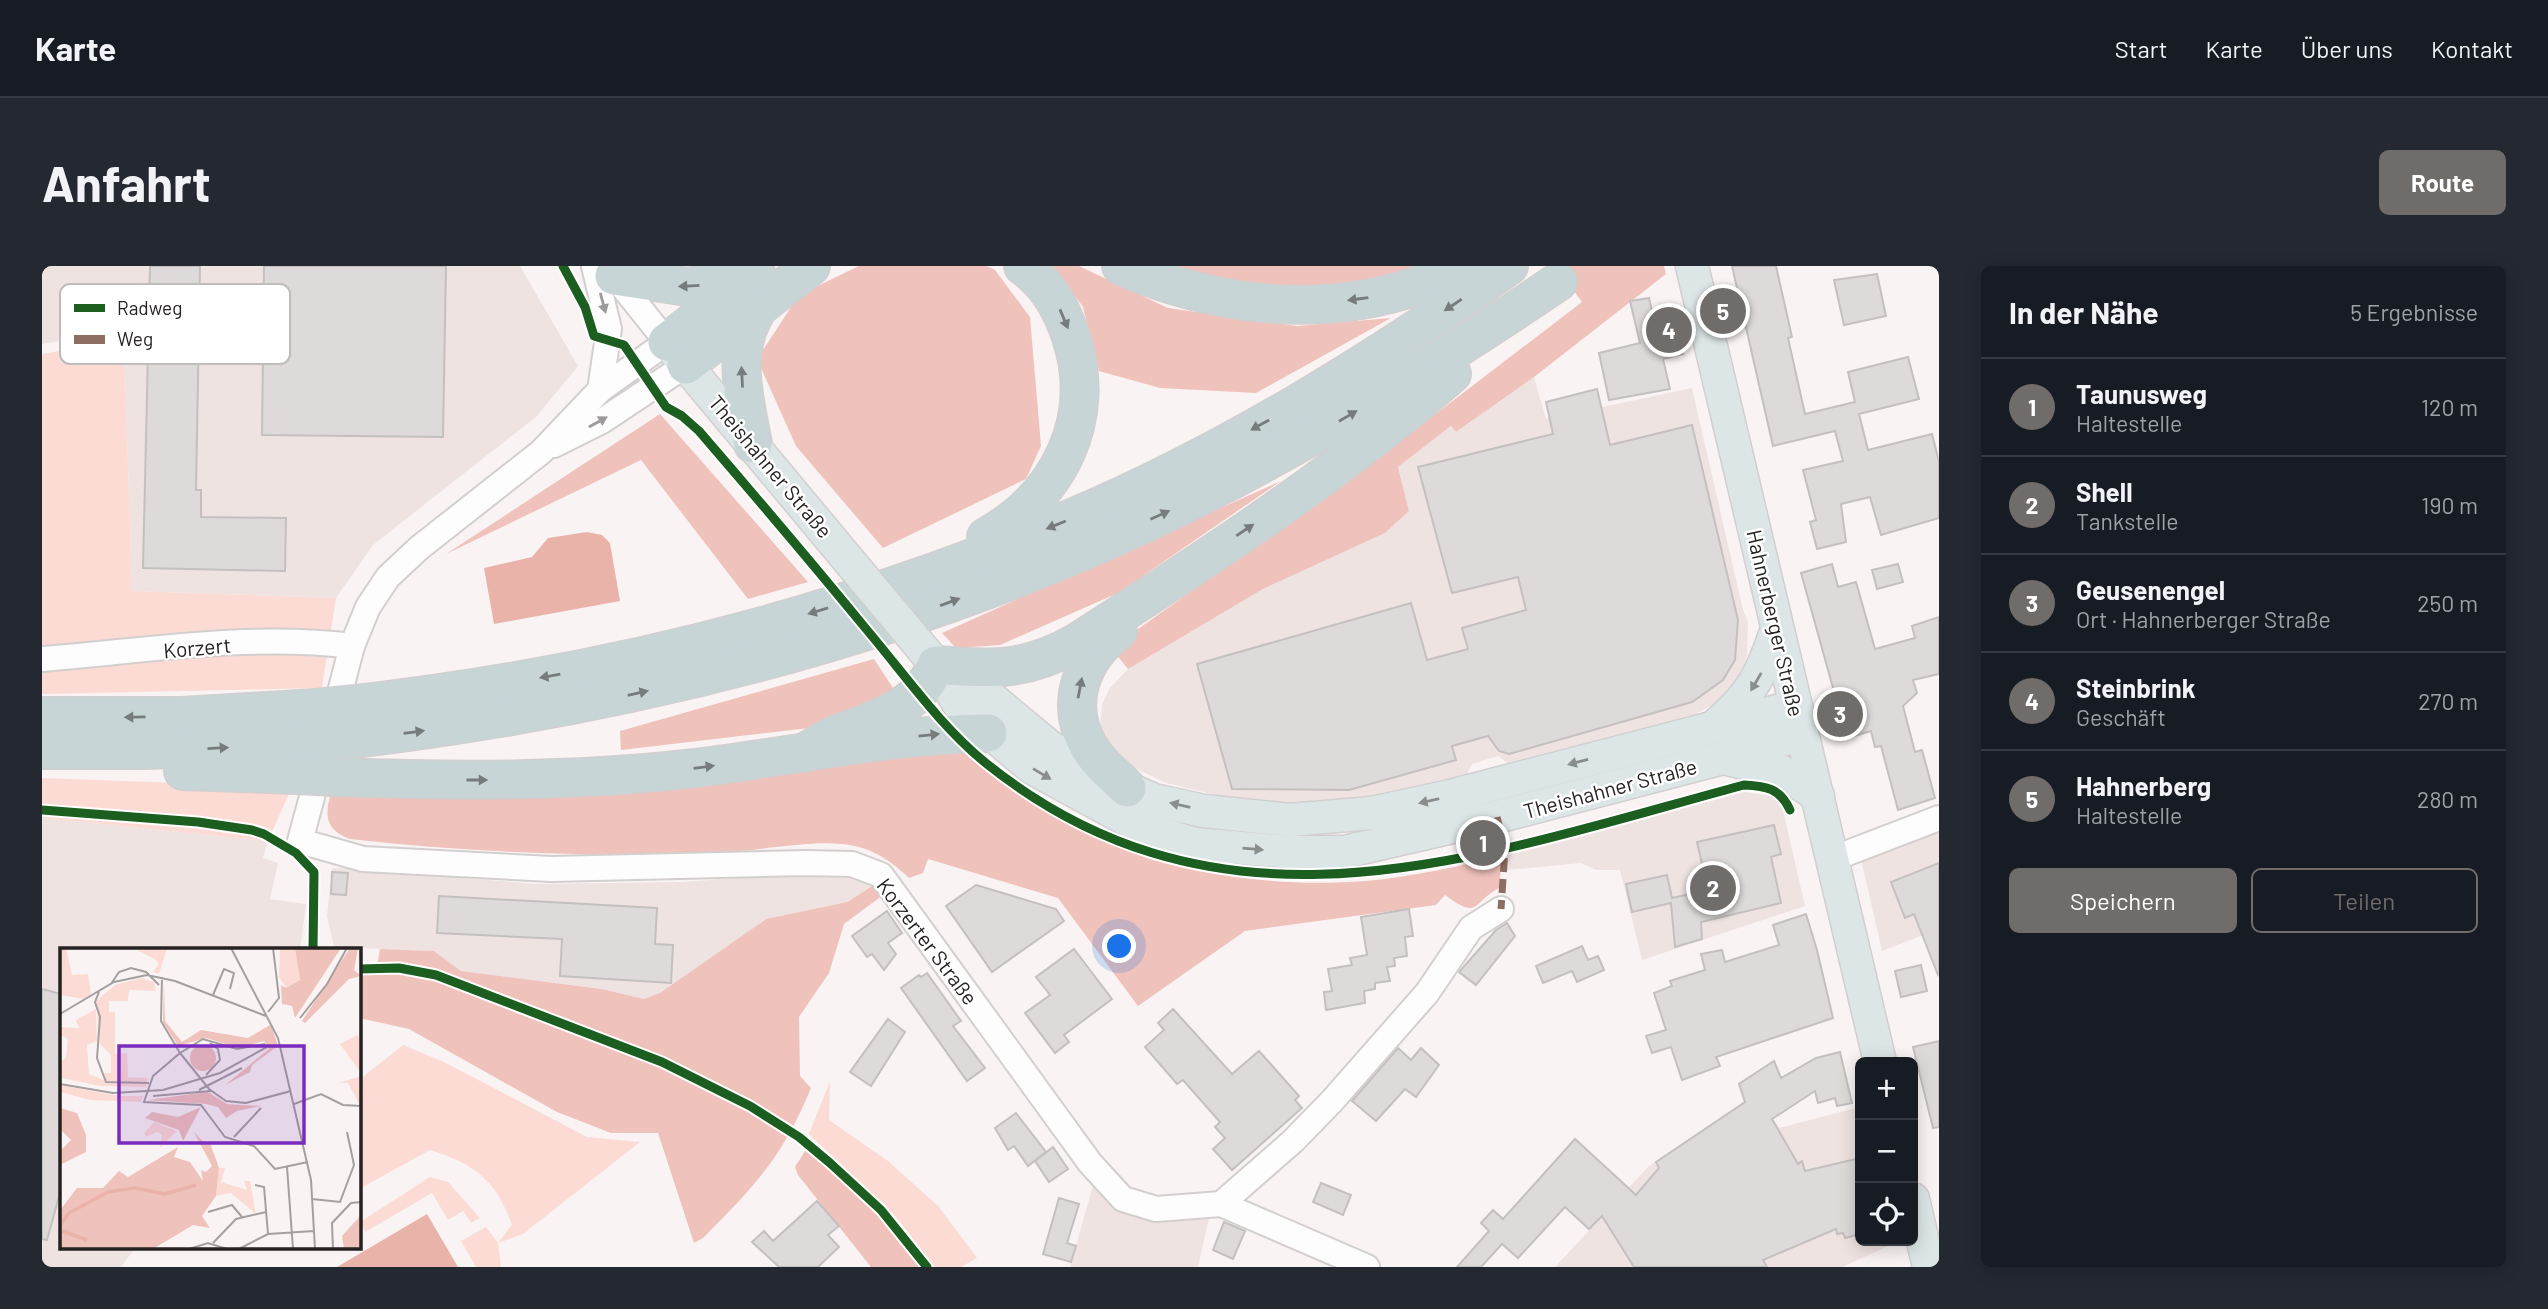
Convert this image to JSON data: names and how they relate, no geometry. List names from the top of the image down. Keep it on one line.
{"streets":{"main road":["Theishahner Straße","Hahnerberger Straße"],"street":["Korzert","Korzerter Straße"]},"crossings":[["Theishahner Straße","Hahnerberger Straße"],["Korzert","Korzerter Straße"]],"legend":["Radweg","Weg"],"page":{"header":"Karte","nav":["Start","Karte","Über uns","Kontakt"],"buttons":["Route",["Speichern","Teilen"]],"title":"Anfahrt","heading":["In der Nähe","5 Ergebnisse"],"pins":["5","4","3","1","2"],"list":[{"mark":"1","name":"Taunusweg","note":"Haltestelle","value":"120 m"},{"mark":"2","name":"Shell","note":"Tankstelle","value":"190 m"},{"mark":"3","name":"Geusenengel","note":"Ort · Hahnerberger Straße","value":"250 m"},{"mark":"4","name":"Steinbrink","note":"Geschäft","value":"270 m"},{"mark":"5","name":"Hahnerberg","note":"Haltestelle","value":"280 m"}],"map_buttons":["+","−"]}}
